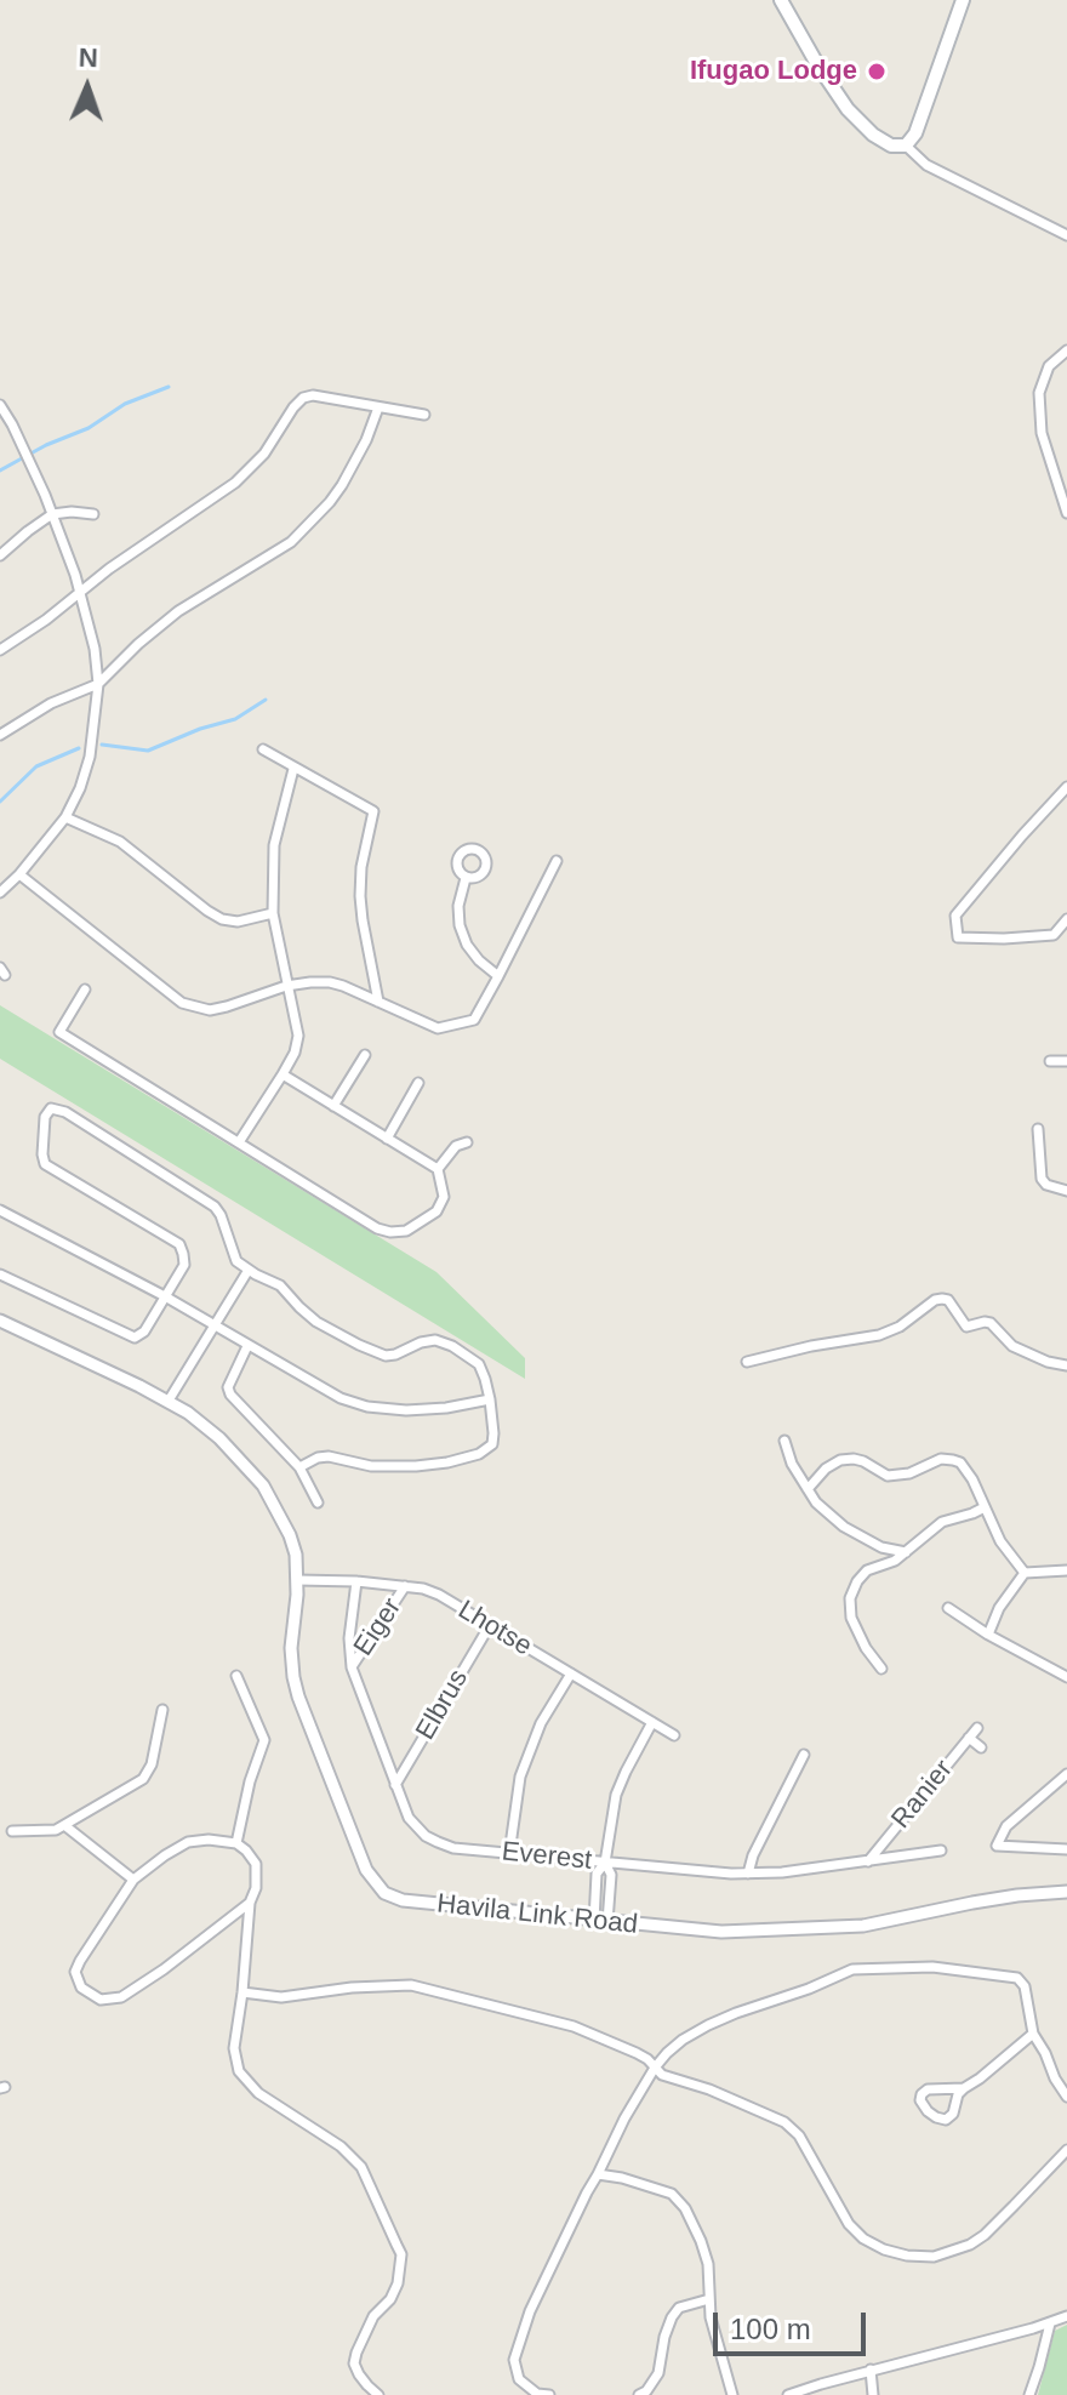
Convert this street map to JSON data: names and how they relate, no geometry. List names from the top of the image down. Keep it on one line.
{"streets":{"street":["Eiger","Lhotse","Elbrus","Ranier","Everest","Havila Link Road"]},"crossings":[["Eiger","Lhotse"],["Eiger","Everest"],["Lhotse","Elbrus"],["Lhotse","Everest"],["Lhotse","Havila Link Road"],["Elbrus","Everest"],["Ranier","Everest"]],"places":["Ifugao Lodge"],"scale_bar":"100 m","north":"top"}
